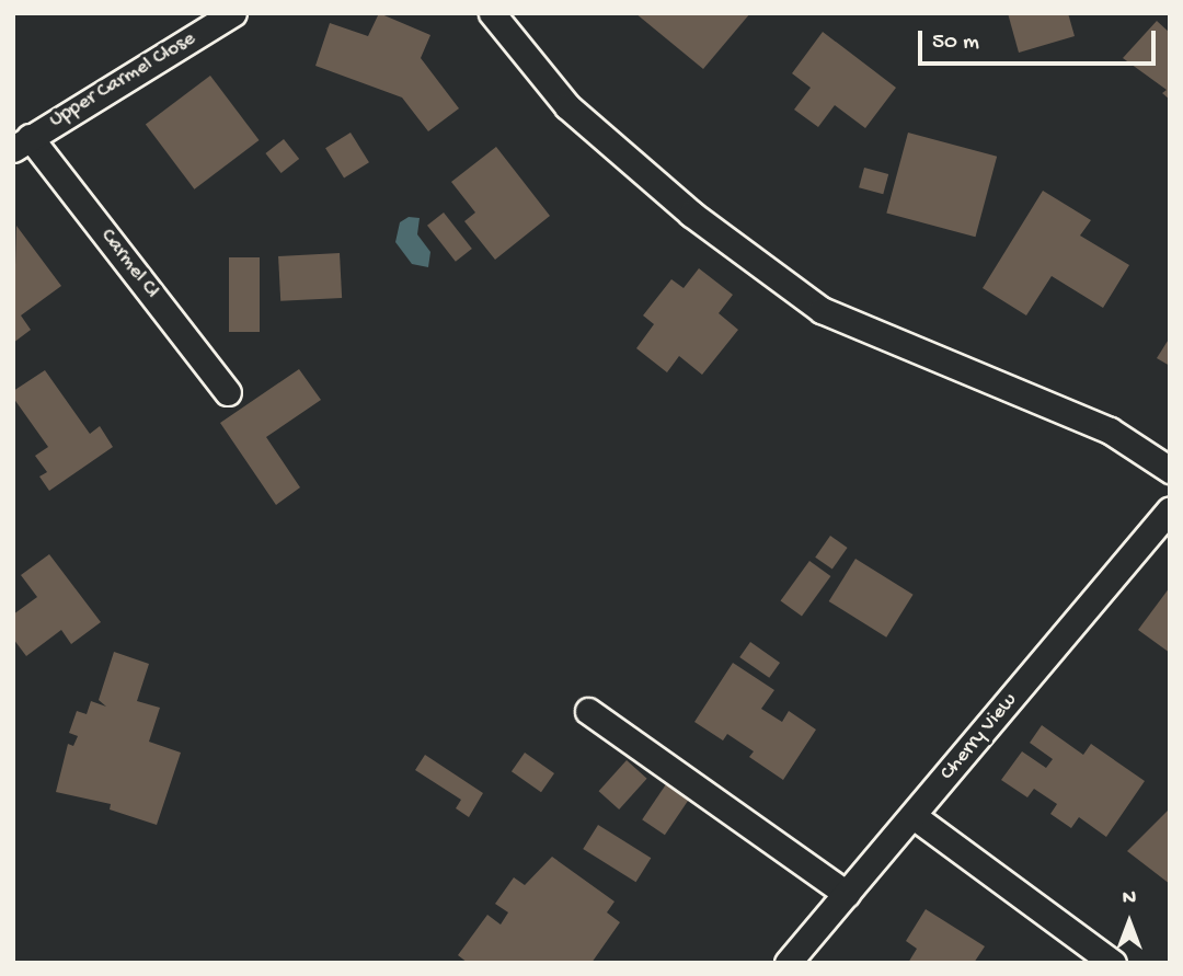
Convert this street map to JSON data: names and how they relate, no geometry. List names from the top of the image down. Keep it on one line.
{"streets":{"street":["Upper Carmel Close","Carmel Cl","Cherry View"]},"crossings":[["Upper Carmel Close","Carmel Cl"]],"scale_bar":"50 m","north":"top"}
